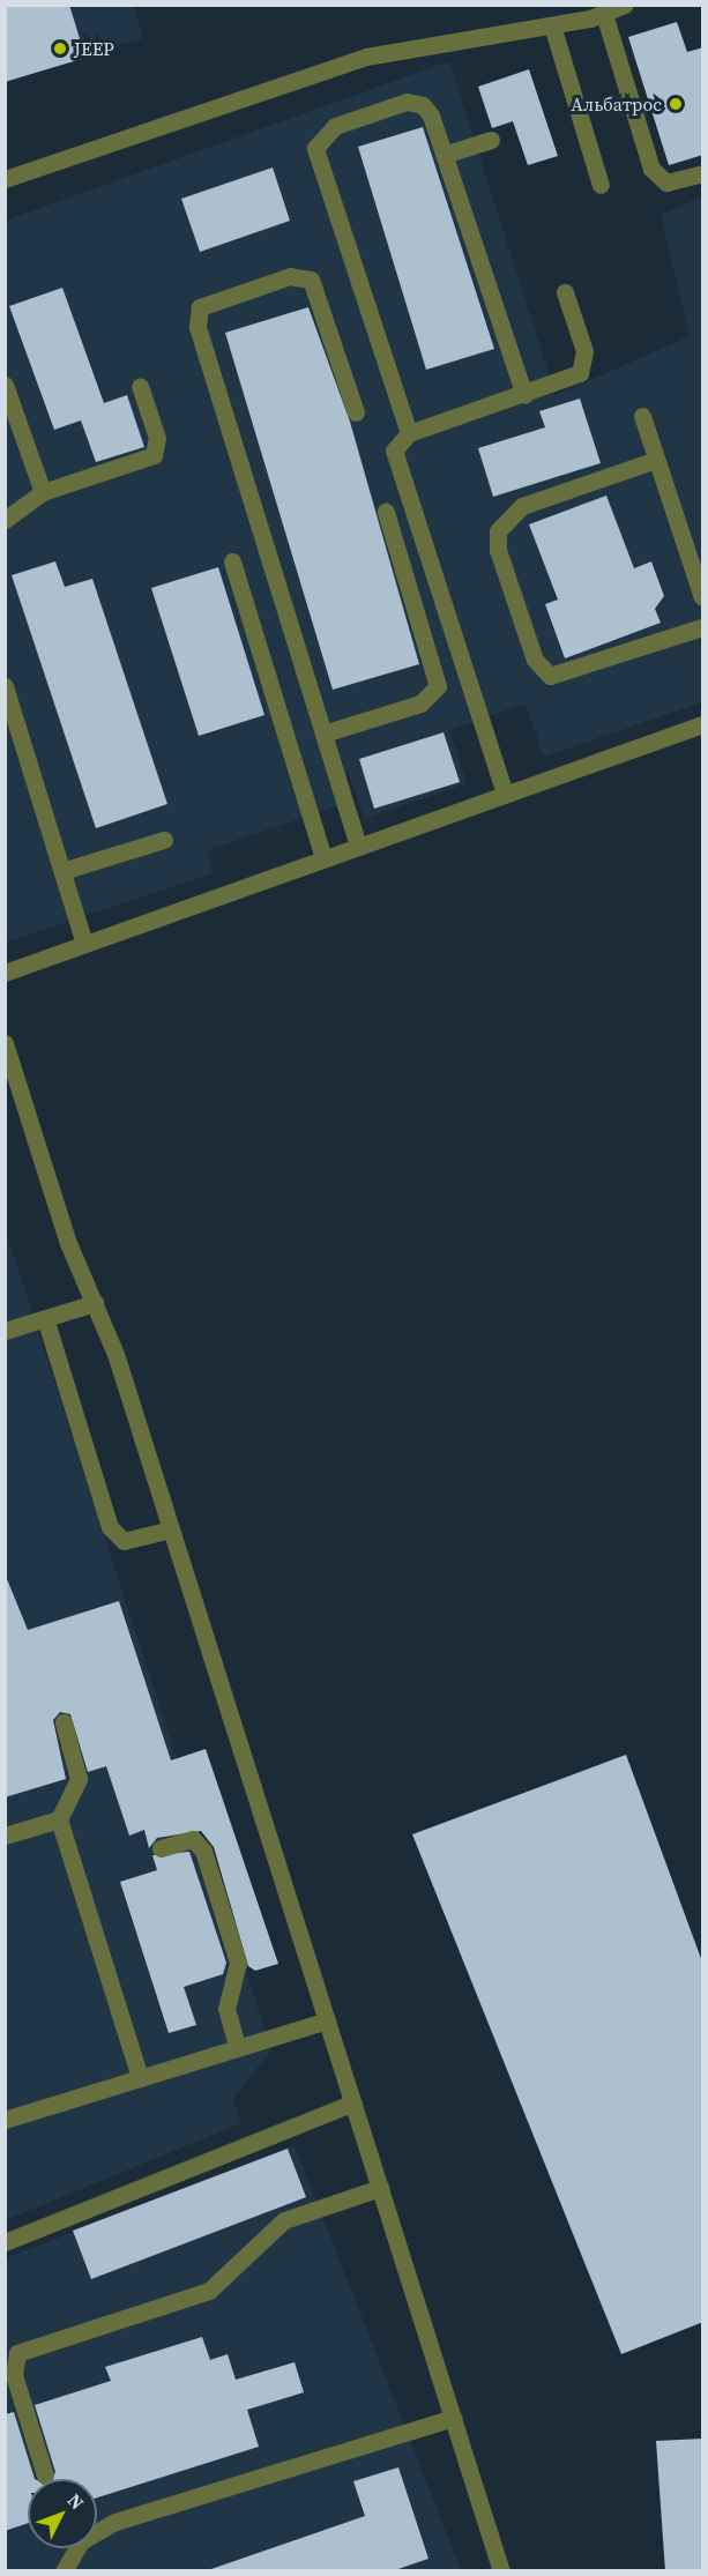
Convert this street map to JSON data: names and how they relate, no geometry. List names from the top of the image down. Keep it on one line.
{"places":["JEEP","Альбатрос"],"north":"top right"}
